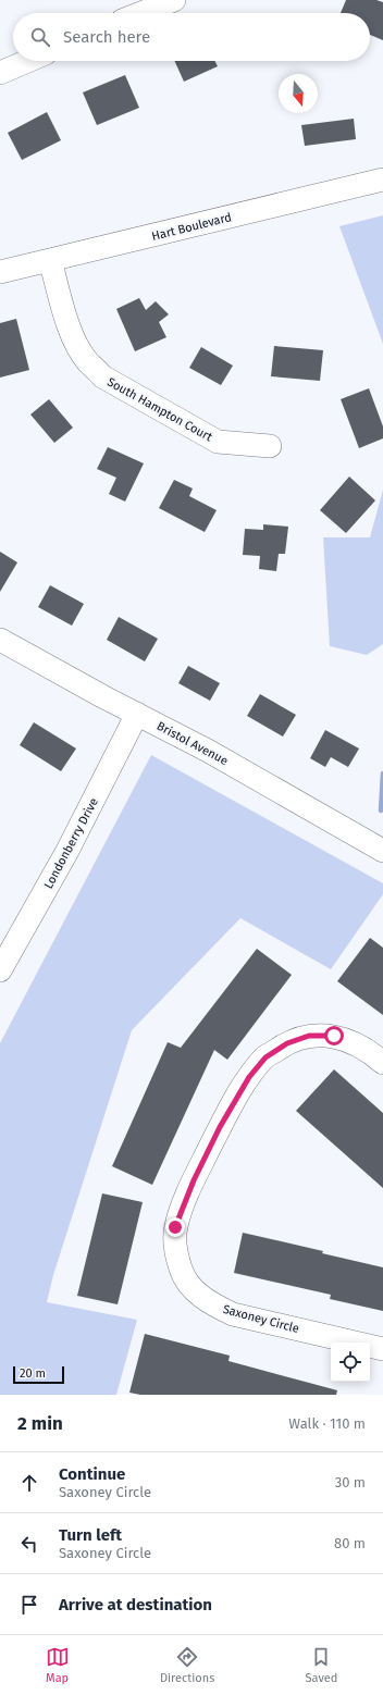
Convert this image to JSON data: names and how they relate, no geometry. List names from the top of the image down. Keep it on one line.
{"streets":{"street":["Hart Boulevard","South Hampton Court","Bristol Avenue","Londonberry Drive","Saxoney Circle"]},"crossings":[["Hart Boulevard","South Hampton Court"],["Bristol Avenue","Londonberry Drive"]],"scale_bar":"20 m","north":"bottom","page":{"search":"Search here","scale":"20 m","heading":["2 min","Walk · 110 m"],"list":[["Continue","Saxoney Circle","30 m"],["Turn left","Saxoney Circle","80 m"],"Arrive at destination"],"nav":["Map","Directions","Saved"]}}
